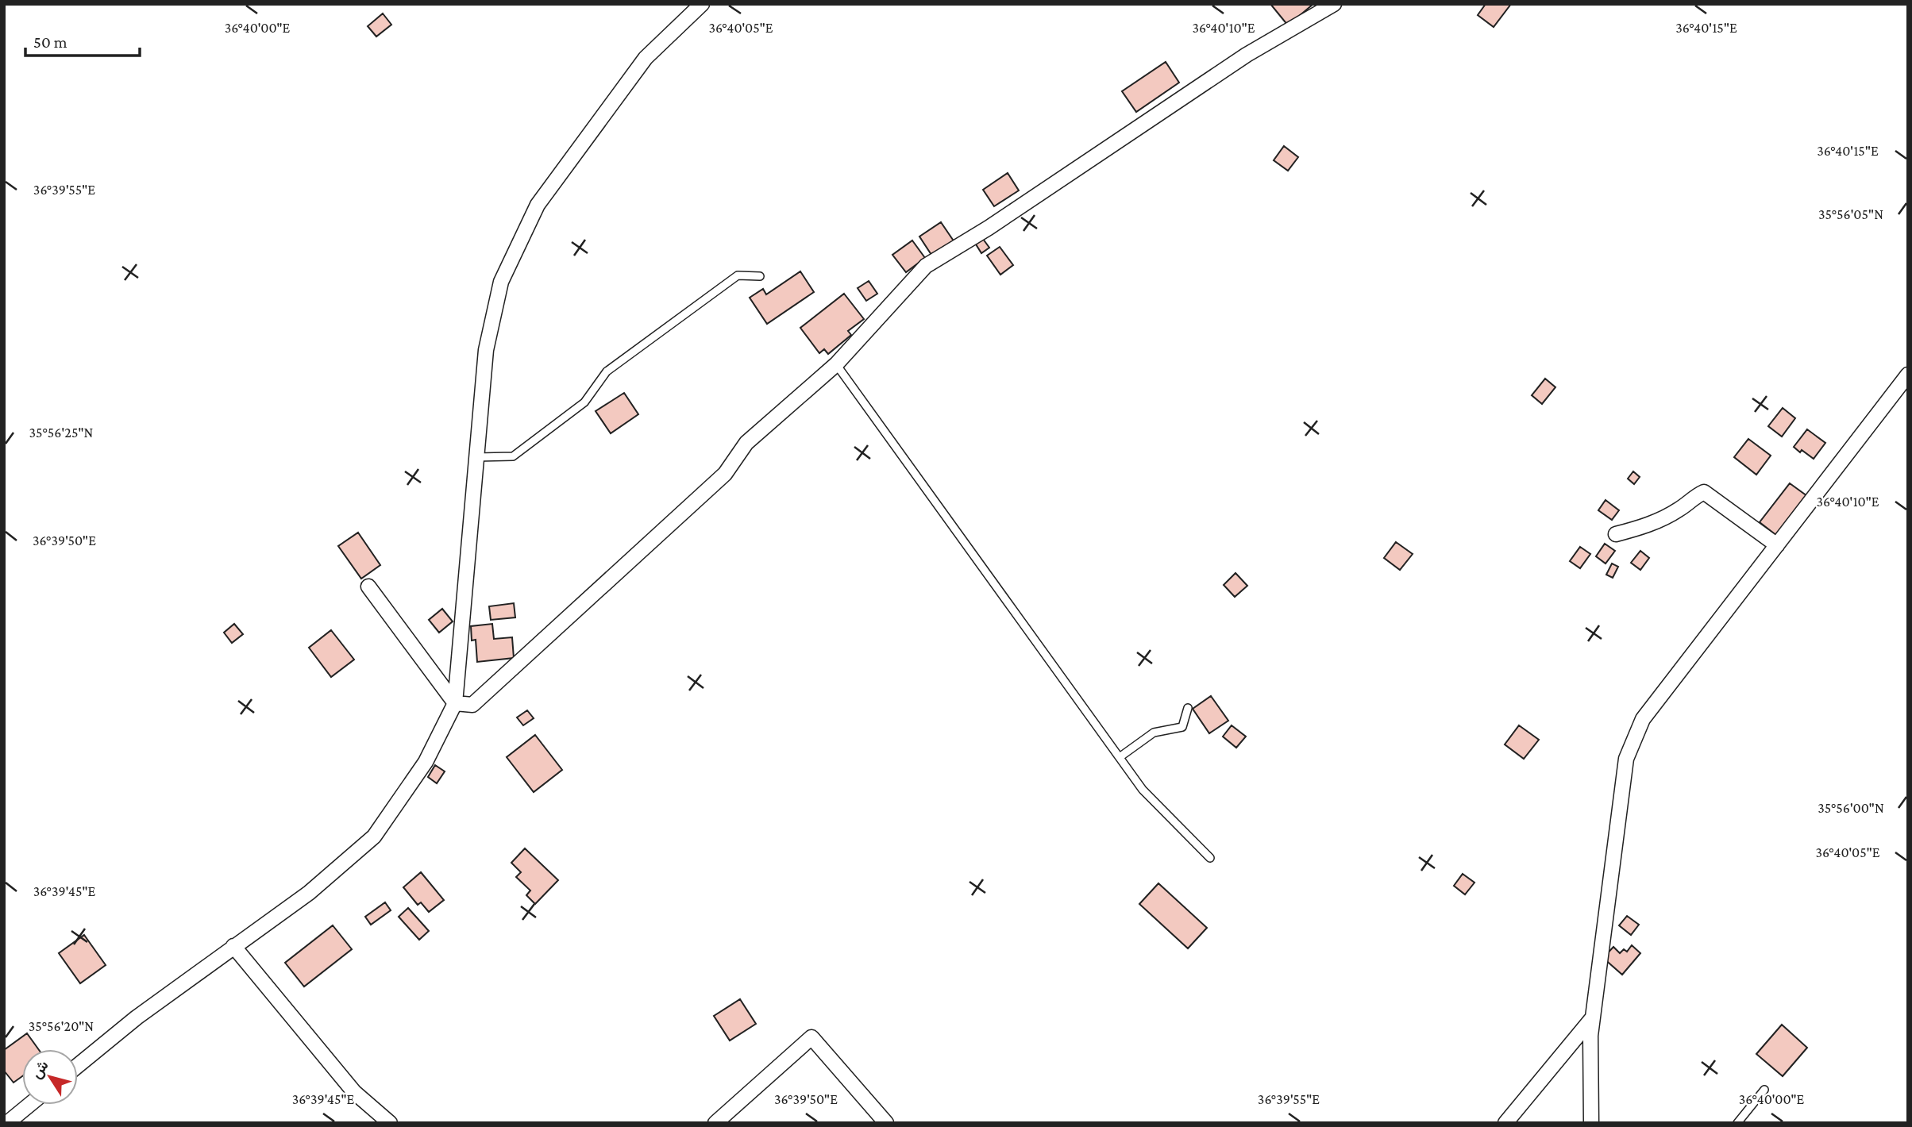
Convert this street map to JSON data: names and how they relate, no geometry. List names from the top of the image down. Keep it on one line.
{"scale_bar":"50 m","north":"top left","coordinates":["36°40'05\"E","36°40'10\"E","36°40'15\"E","36°40'00\"E","36°39'55\"E","35°56'05\"N","35°56'25\"N","36°39'50\"E","35°56'00\"N","36°39'45\"E","35°56'20\"N"]}
